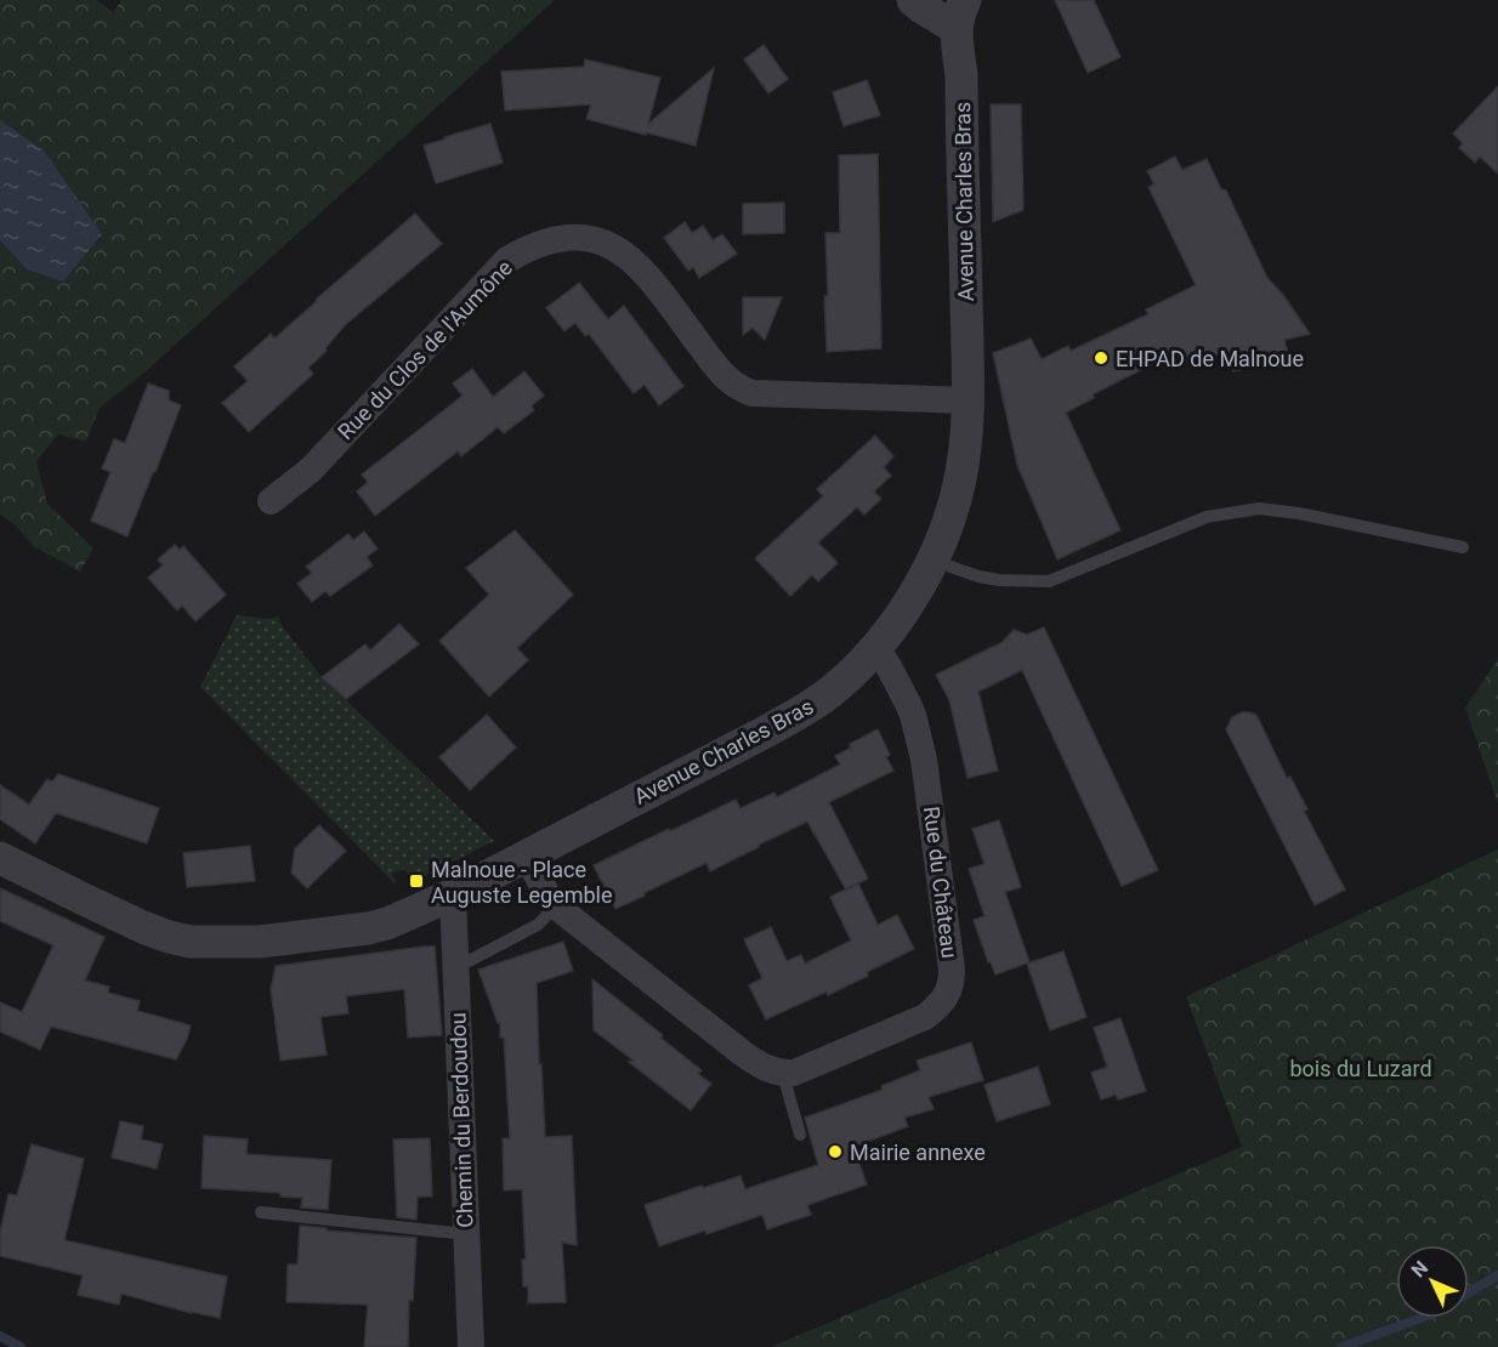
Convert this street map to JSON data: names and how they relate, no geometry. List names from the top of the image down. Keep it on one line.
{"streets":{"street":["Avenue Charles Bras","Rue du Clos de l'Aumône","Rue du Château","Chemin du Berdoudou"]},"crossings":[["Avenue Charles Bras","Rue du Clos de l'Aumône"],["Avenue Charles Bras","Rue du Château"],["Avenue Charles Bras","Chemin du Berdoudou"]],"parks":["bois du Luzard"],"places":{"other":["EHPAD de Malnoue","Mairie annexe"],"transit":["Malnoue - Place Auguste Legemble"]},"north":"top left"}
